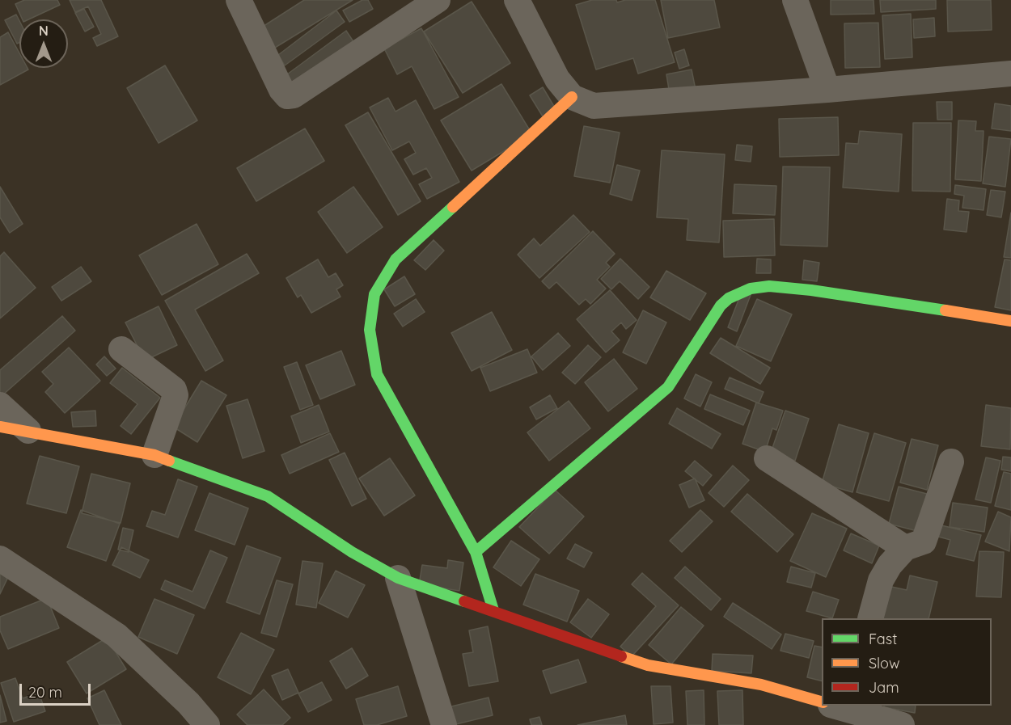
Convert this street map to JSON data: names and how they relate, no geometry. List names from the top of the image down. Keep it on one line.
{"legend":["Fast","Slow","Jam"],"scale_bar":"20 m","north":"top"}
